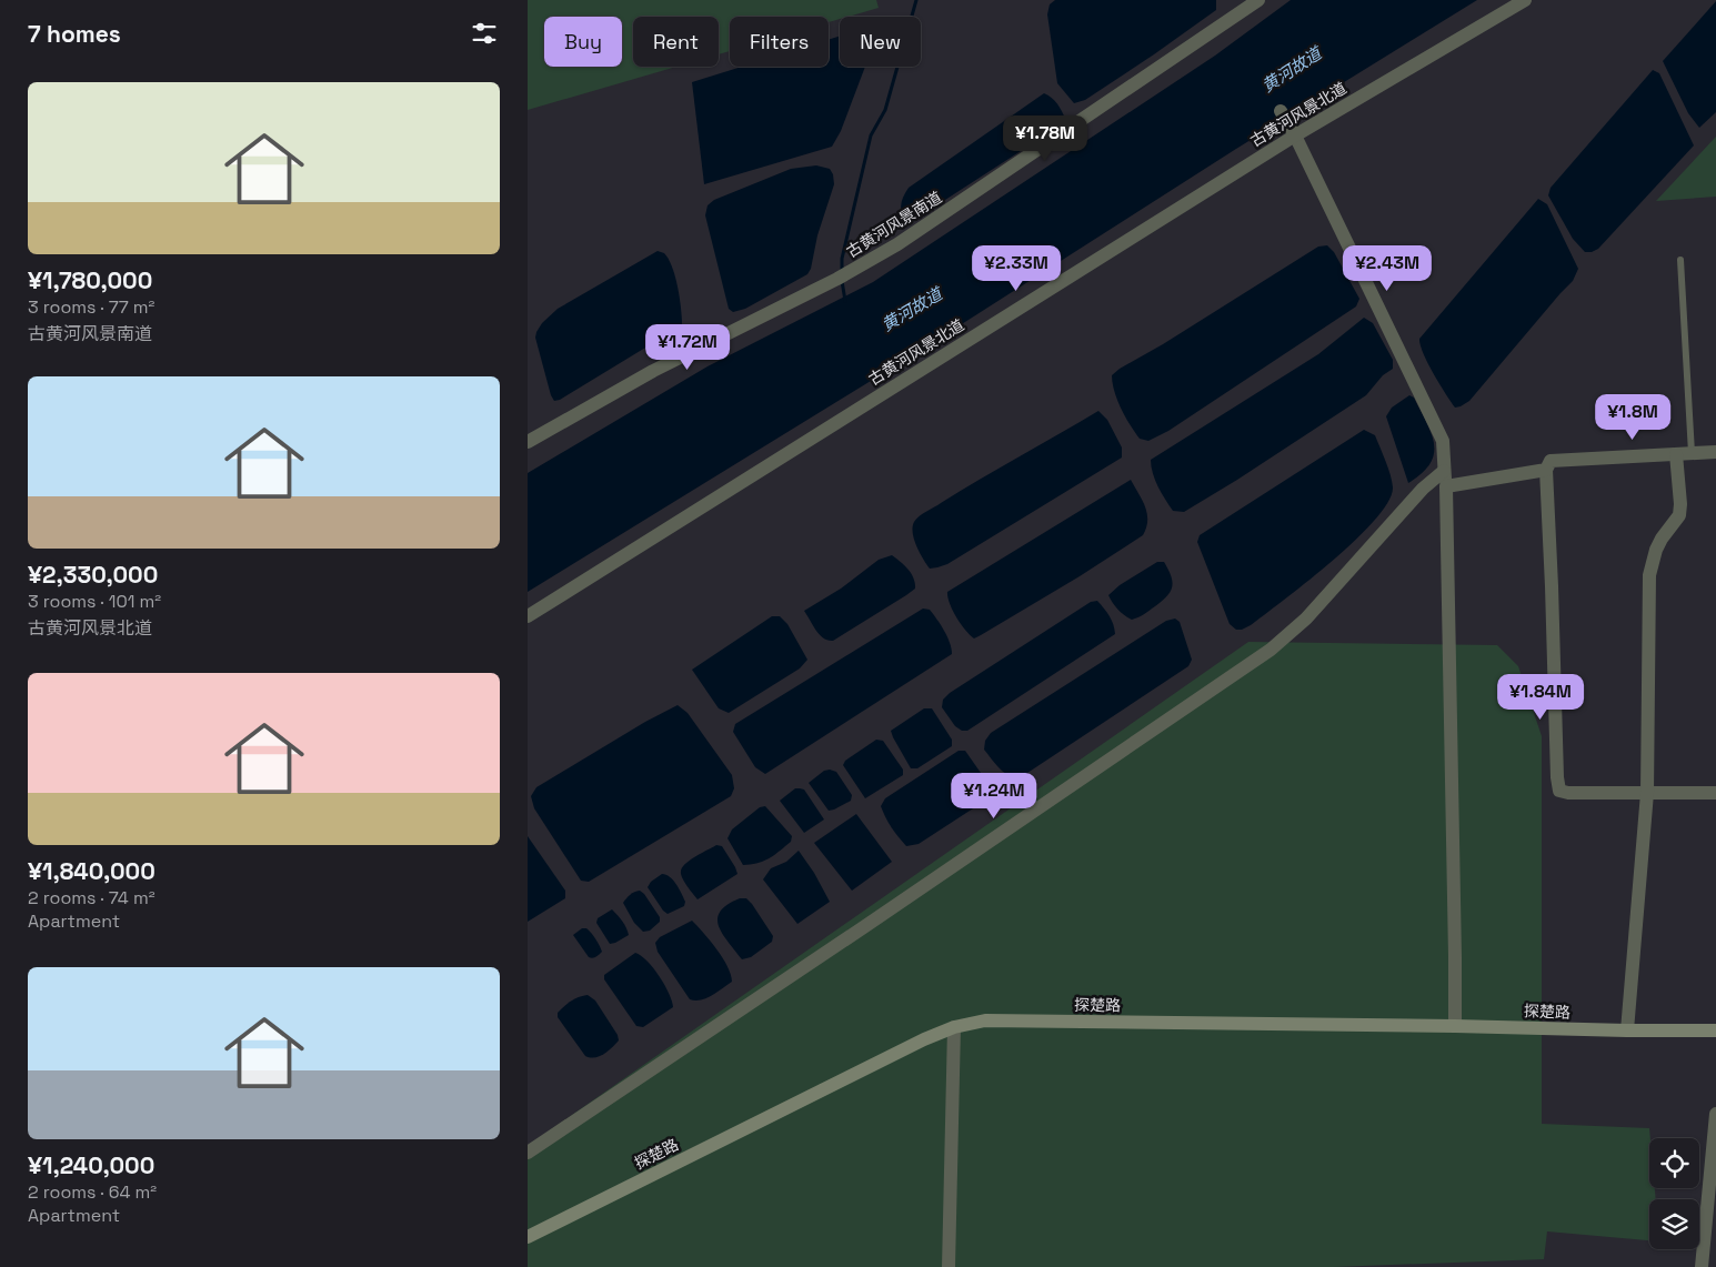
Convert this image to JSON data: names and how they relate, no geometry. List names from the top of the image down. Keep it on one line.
{"streets":{"main road":["探楚路"],"street":["古黄河风景北道","古黄河风景南道"]},"water":["黄河故道"],"page":{"heading":"7 homes","chip":["Buy","Rent","Filters","New"],"list":[{"name":"¥1,780,000","note":"3 rooms · 77 m² · 古黄河风景南道"},{"name":"¥2,330,000","note":"3 rooms · 101 m² · 古黄河风景北道"},{"name":"¥1,840,000","note":"2 rooms · 74 m² · Apartment"},{"name":"¥1,240,000","note":"2 rooms · 64 m² · Apartment"}],"price":["¥1.78M","¥2.33M","¥2.43M","¥1.72M","¥1.8M","¥1.84M","¥1.24M"]}}
